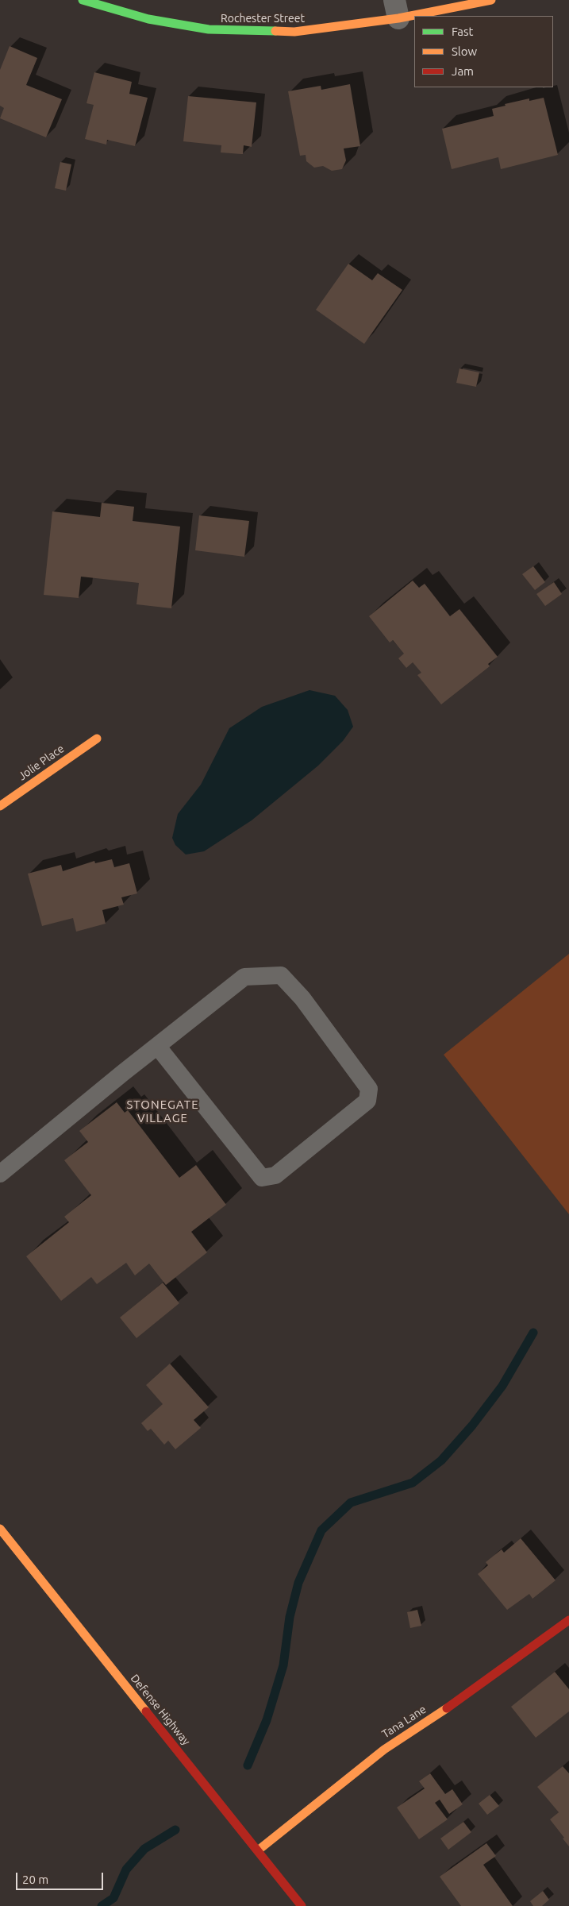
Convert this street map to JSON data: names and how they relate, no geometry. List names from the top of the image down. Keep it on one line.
{"streets":{"street":["Rochester Street","Jolie Place","Defense Highway","Tana Lane"]},"crossings":[["Defense Highway","Tana Lane"]],"districts":["STONEGATE VILLAGE"],"legend":["Fast","Slow","Jam"],"scale_bar":"20 m"}
